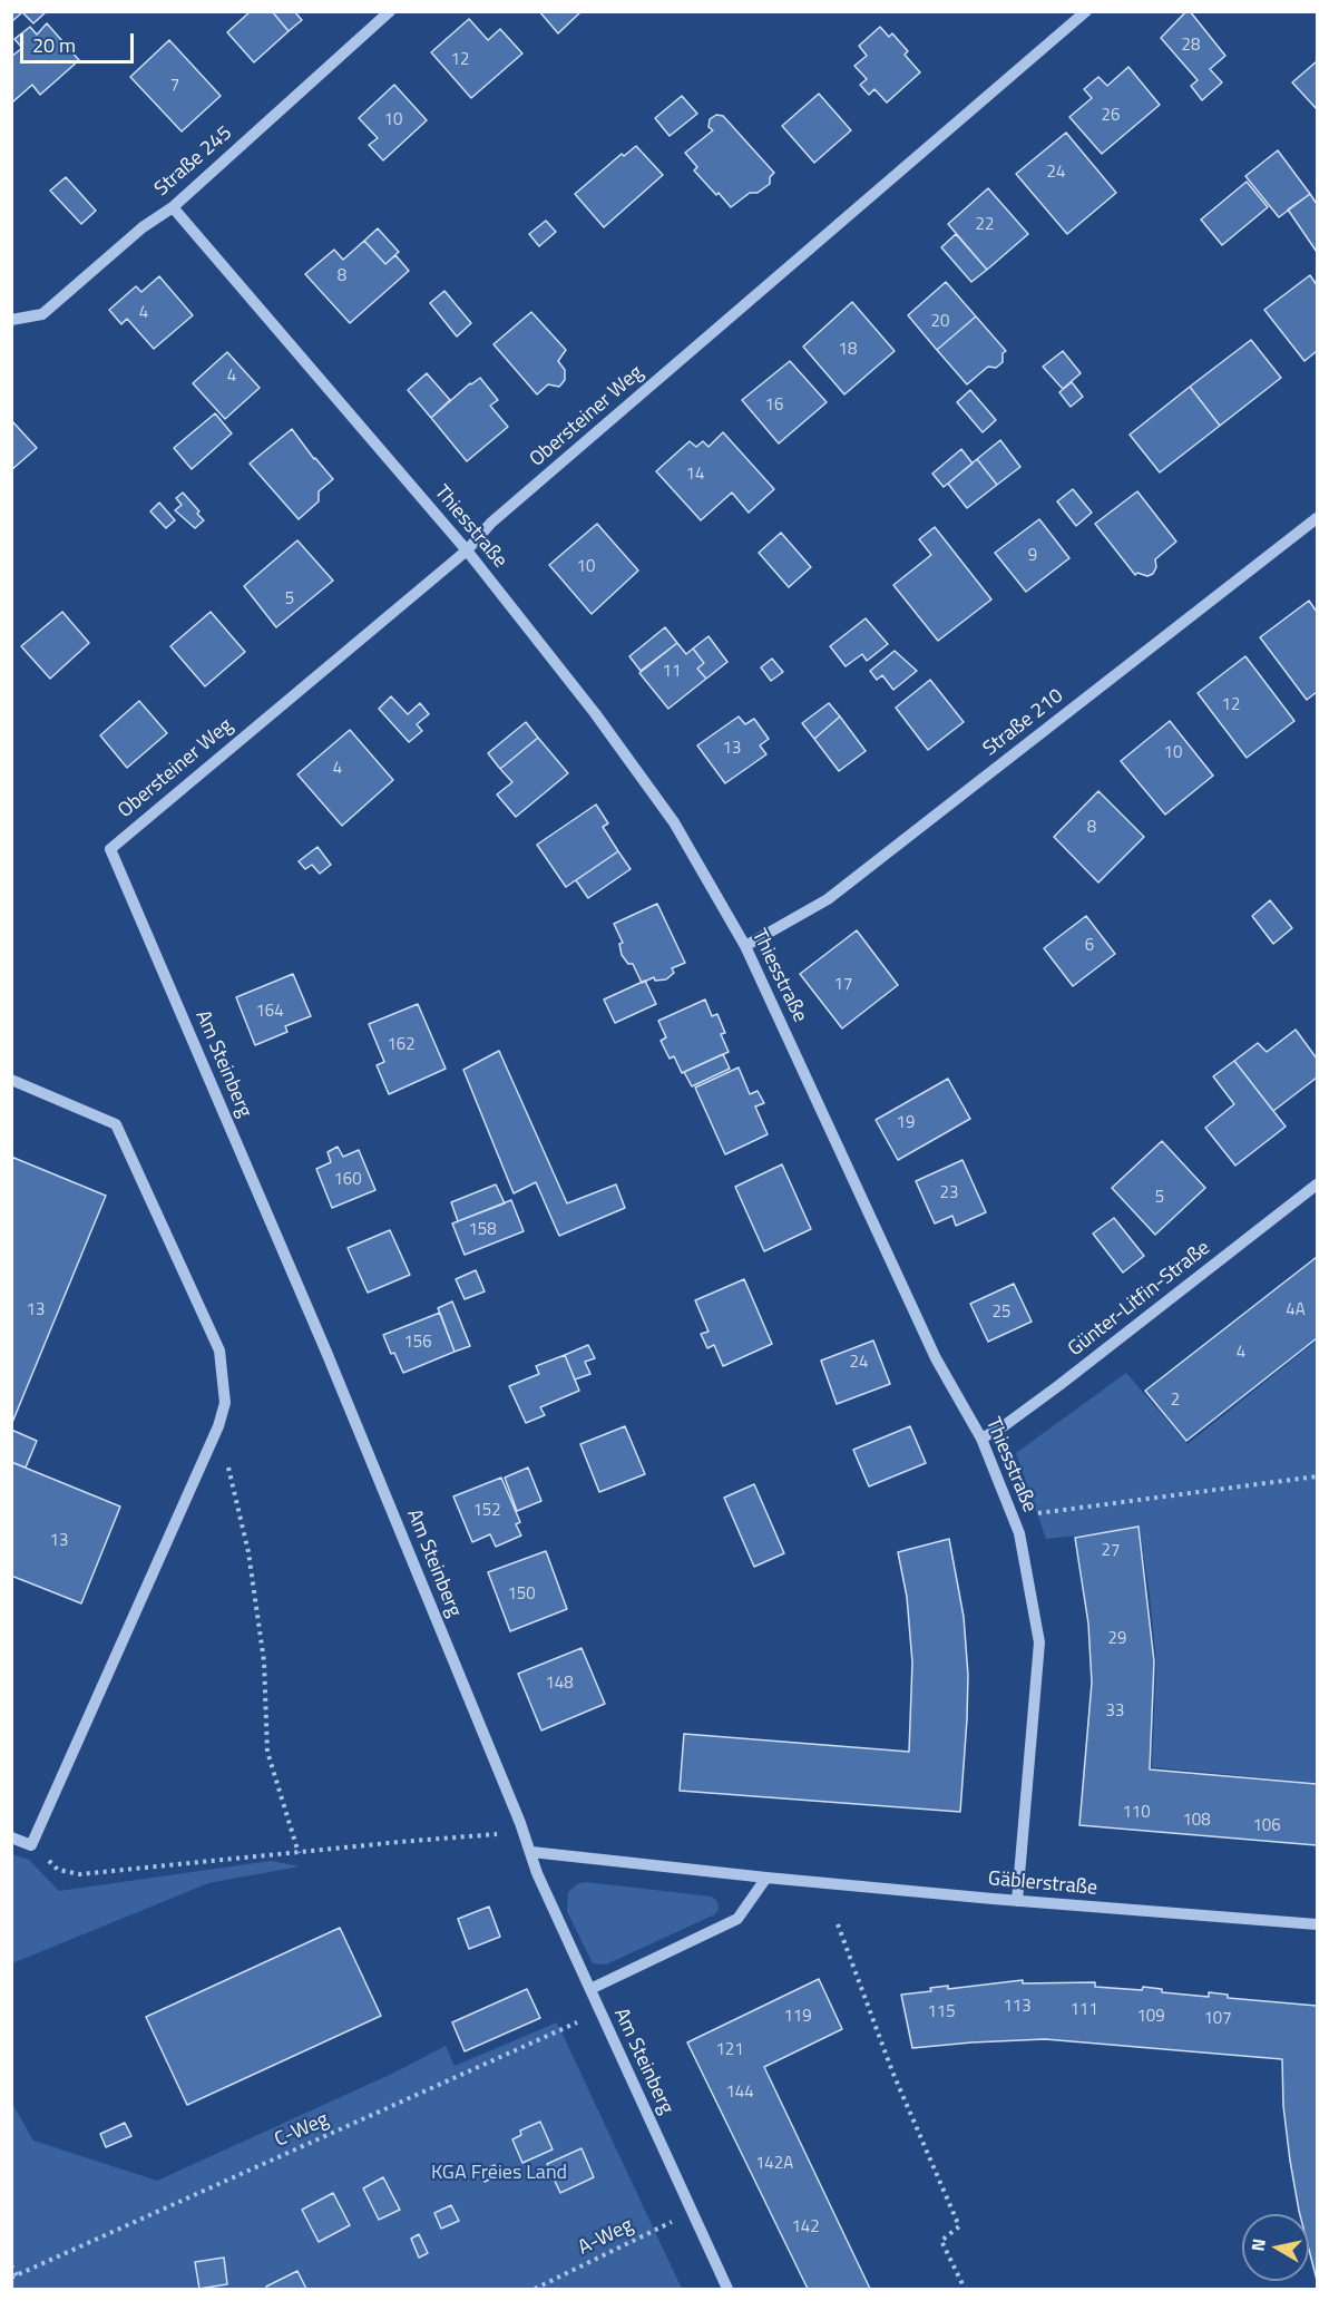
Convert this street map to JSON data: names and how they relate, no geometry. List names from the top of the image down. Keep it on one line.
{"streets":{"street":["Straße 245","Obersteiner Weg","Thiesstraße","Straße 210","Am Steinberg","Günter-Litfin-Straße","Gäblerstraße"],"path":["C-Weg","A-Weg"]},"crossings":[["Straße 245","Thiesstraße"],["Obersteiner Weg","Thiesstraße"],["Obersteiner Weg","Am Steinberg"],["Thiesstraße","Straße 210"],["Thiesstraße","Günter-Litfin-Straße"],["Thiesstraße","Gäblerstraße"],["Am Steinberg","Gäblerstraße"],["Am Steinberg","C-Weg"],["Am Steinberg","A-Weg"]],"parks":["KGA Freies Land"],"house_numbers":["28","12","7","26","10","24","22","8","4","20","18","4","16","14","9","10","5","11","12","13","10","4","8","6","17","164","162","19","160","23","5","158","13","4A","25","156","4","24","2","152","13","27","150","29","148","33","110","108","106","113","111","115","119","109","107","121","144","142A","142"],"scale_bar":"20 m","north":"left"}
